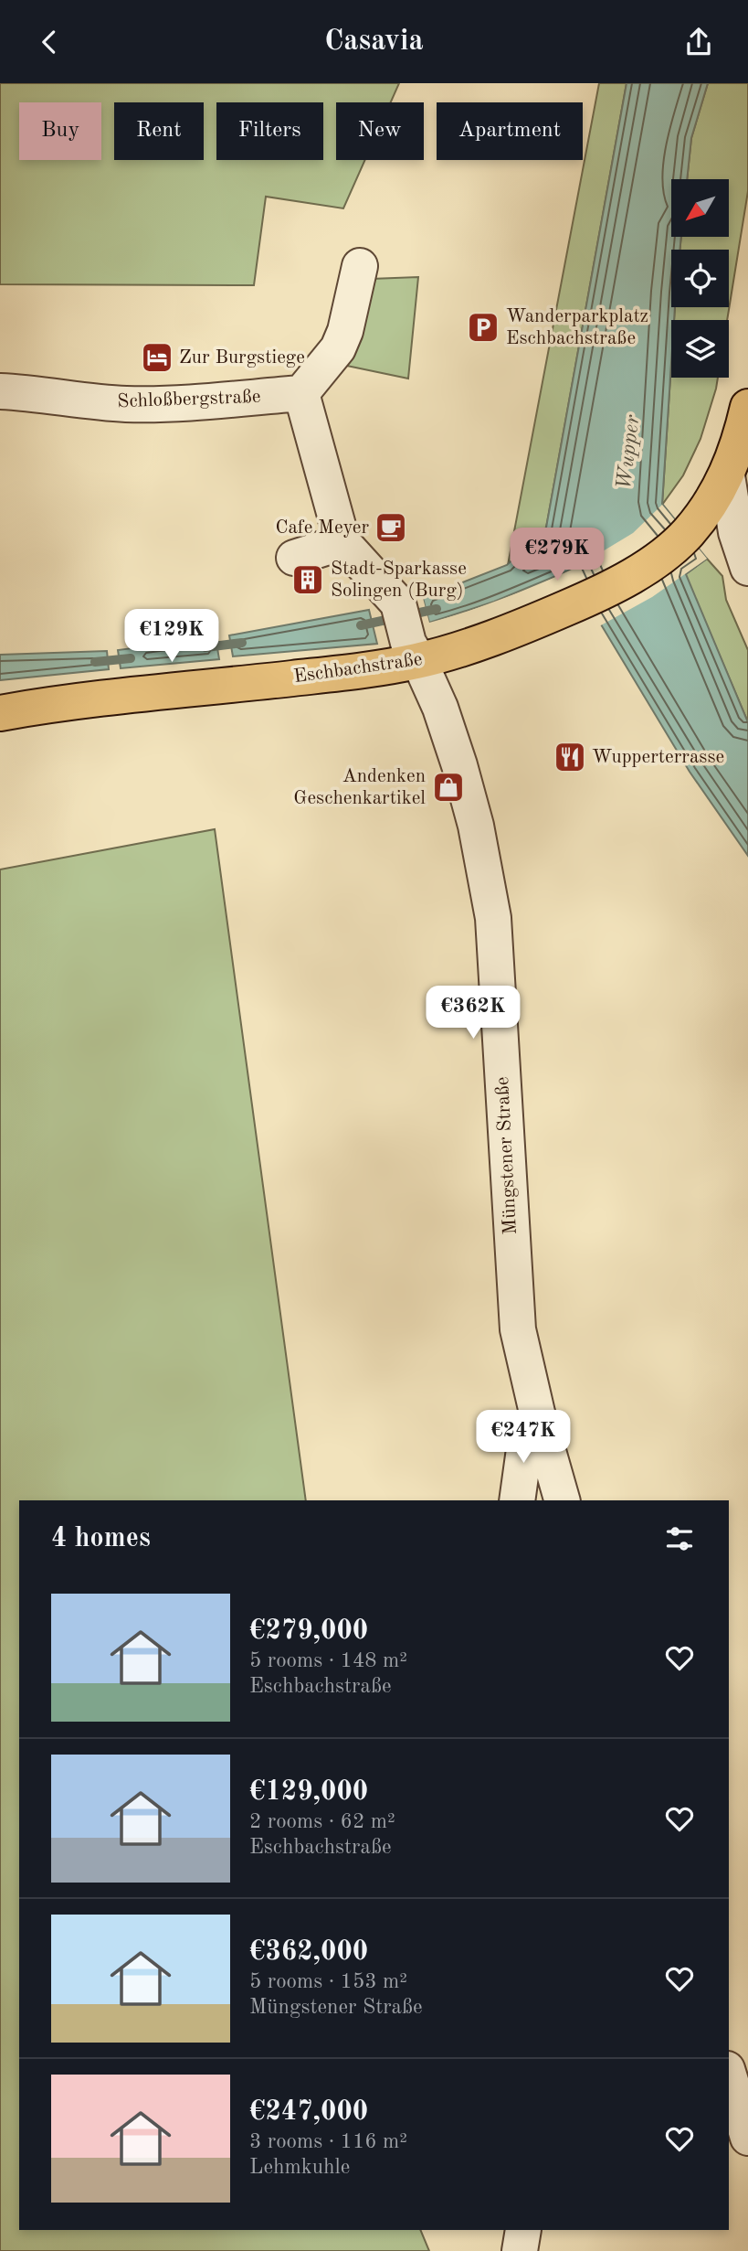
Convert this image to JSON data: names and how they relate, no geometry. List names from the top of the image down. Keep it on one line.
{"streets":{"main road":["Eschbachstraße"],"street":["Schloßbergstraße","Müngstener Straße"]},"crossings":[["Eschbachstraße","Müngstener Straße"]],"water":["Wupper"],"places":{"parking":["Wanderparkplatz Eschbachstraße"],"hotel":["Zur Burgstiege"],"cafe":["Cafe Meyer"],"building":["Stadt-Sparkasse Solingen (Burg)"],"restaurant":["Wupperterrasse"],"shop":["Andenken Geschenkartikel"]},"north":"bottom left","page":{"header":"Casavia","chip":["Buy","Rent","Filters","New","Apartment"],"price":["€279K","€129K","€362K","€247K"],"heading":"4 homes","list":[{"name":"€279,000","note":"5 rooms · 148 m² · Eschbachstraße"},{"name":"€129,000","note":"2 rooms · 62 m² · Eschbachstraße"},{"name":"€362,000","note":"5 rooms · 153 m² · Müngstener Straße"},{"name":"€247,000","note":"3 rooms · 116 m² · Lehmkuhle"}]}}
